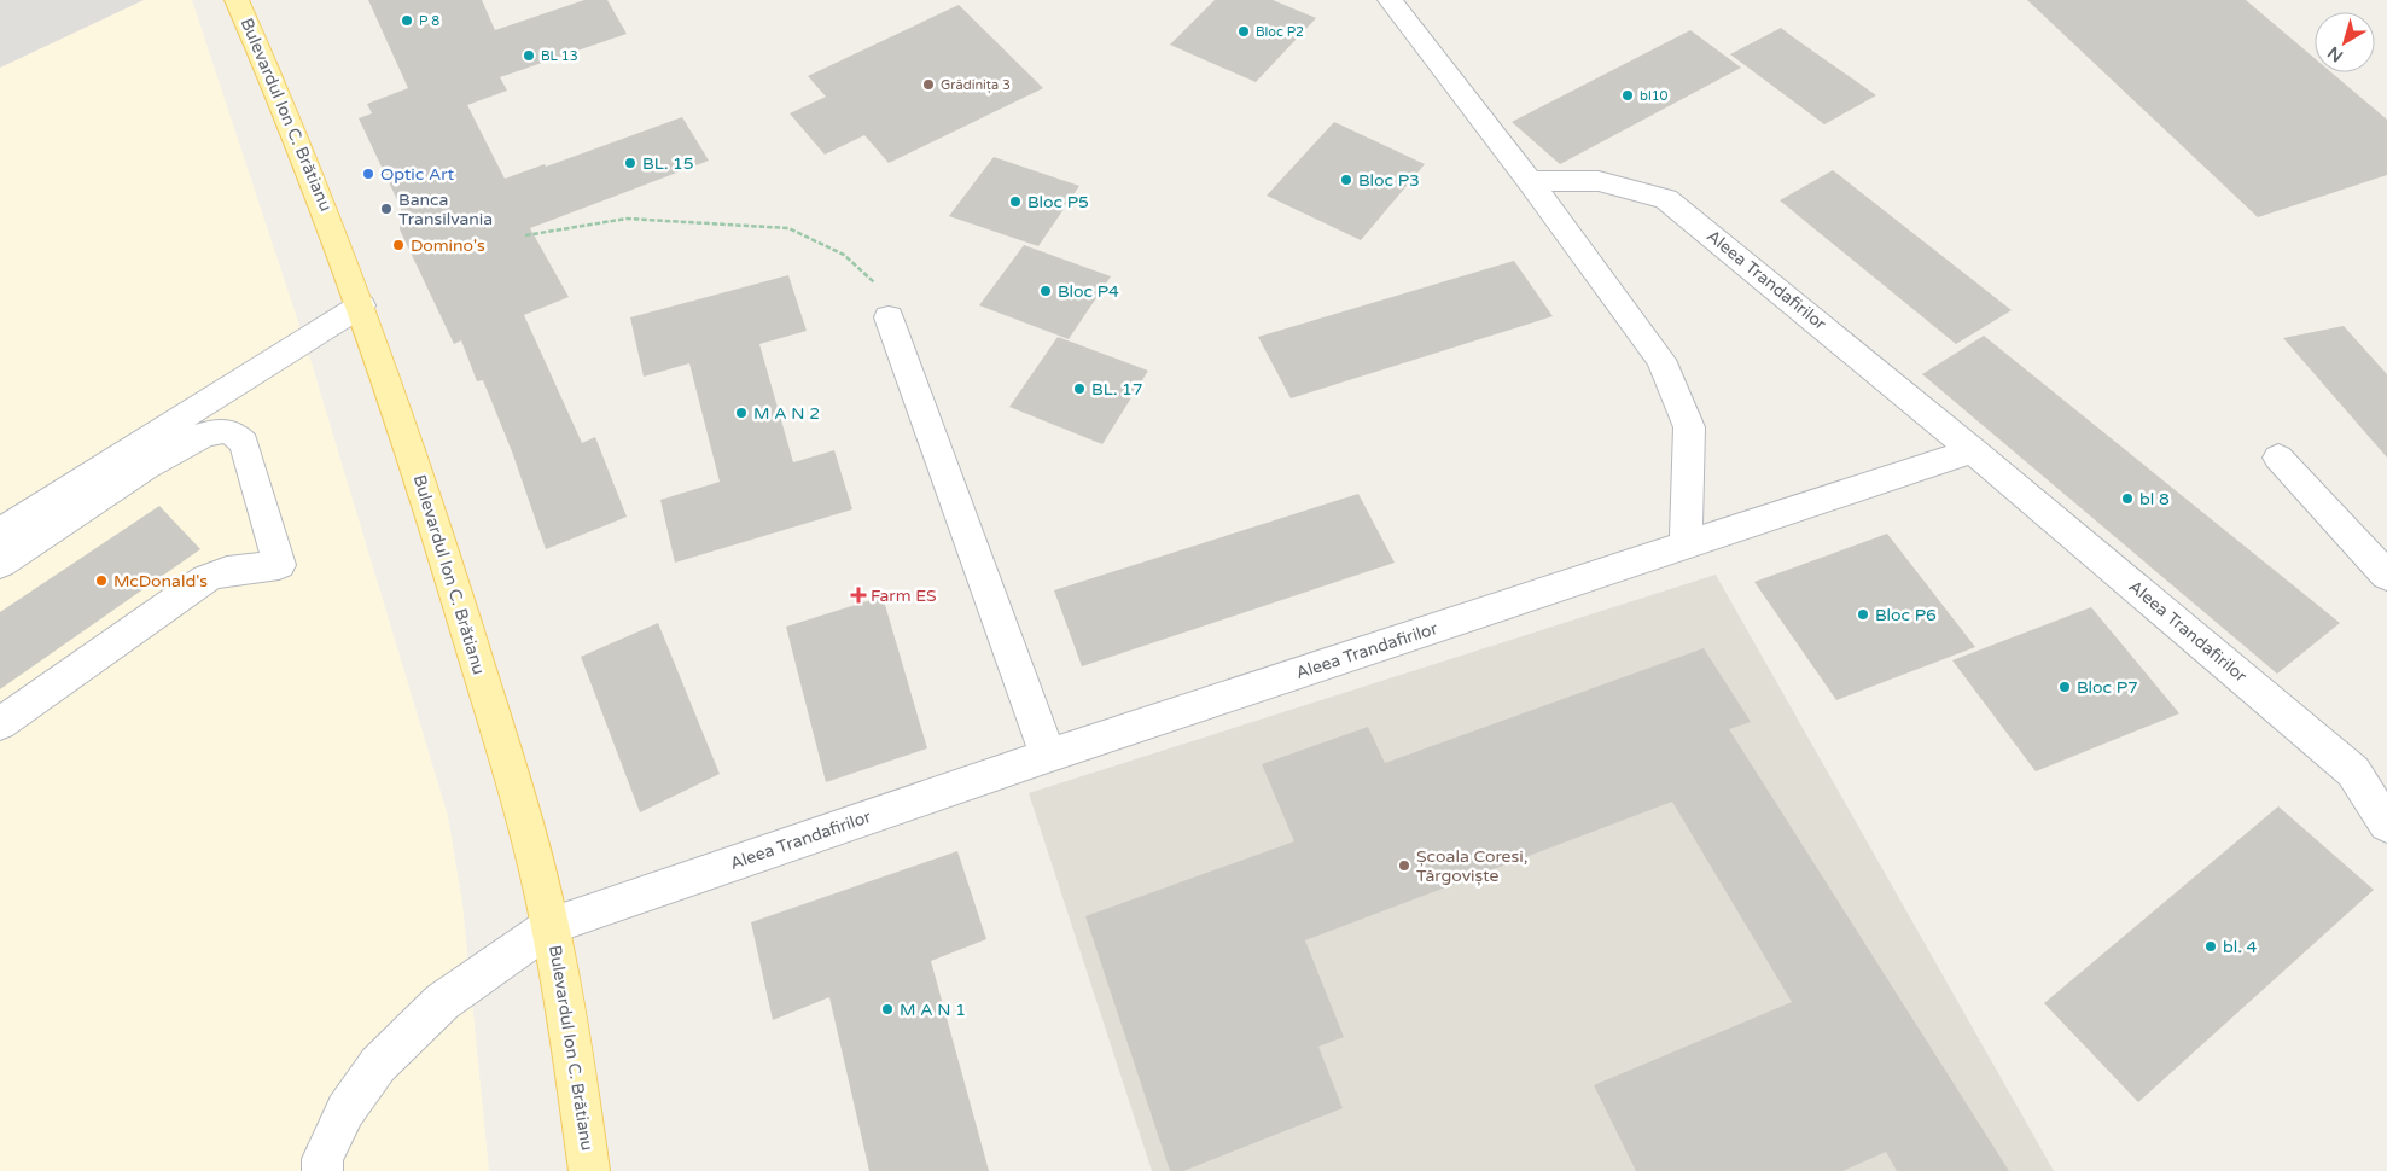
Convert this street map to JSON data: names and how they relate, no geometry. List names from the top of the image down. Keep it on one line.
{"streets":{"main road":["Bulevardul Ion C. Brătianu"],"street":["Aleea Trandafirilor"]},"crossings":[["Bulevardul Ion C. Brătianu","Aleea Trandafirilor"]],"places":{"other":["P 8","Bloc P2","BL 13","Grădinița 3","bl10","BL. 15","Optic Art","Bloc P3","Bloc P5","Banca Transilvania","Domino's","Bloc P4","BL. 17","M A N 2","bl 8","McDonald's","Bloc P6","Bloc P7","Școala Coresi, Târgoviște","bl. 4","M A N 1"],"health":["Farm ES"]},"north":"bottom left"}
